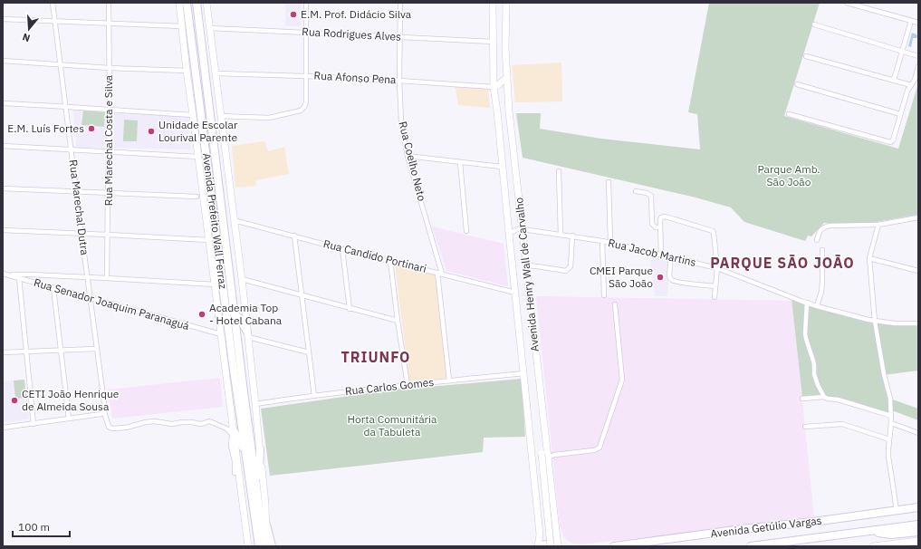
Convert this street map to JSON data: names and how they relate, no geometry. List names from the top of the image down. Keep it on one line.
{"streets":{"highway":["Avenida Prefeito Wall Ferraz","Avenida Getúlio Vargas"],"main road":["Avenida Henry Wall de Carvalho"],"street":["Rua Rodrigues Alves","Rua Afonso Pena","Rua Marechal Costa e Silva","Rua Coelho Neto","Rua Marechal Dutra","Rua Jacob Martins","Rua Candido Portinari","Rua Senador Joaquim Paranaguá","Rua Carlos Gomes"]},"crossings":[["Rua Rodrigues Alves","Rua Coelho Neto"],["Rua Rodrigues Alves","Avenida Prefeito Wall Ferraz"],["Rua Rodrigues Alves","Avenida Henry Wall de Carvalho"],["Rua Afonso Pena","Rua Coelho Neto"],["Rua Afonso Pena","Avenida Prefeito Wall Ferraz"],["Rua Afonso Pena","Avenida Henry Wall de Carvalho"],["Rua Coelho Neto","Rua Candido Portinari"],["Rua Marechal Dutra","Rua Senador Joaquim Paranaguá"],["Avenida Prefeito Wall Ferraz","Rua Candido Portinari"],["Avenida Prefeito Wall Ferraz","Rua Senador Joaquim Paranaguá"],["Avenida Prefeito Wall Ferraz","Rua Carlos Gomes"],["Rua Jacob Martins","Avenida Henry Wall de Carvalho"],["Rua Candido Portinari","Avenida Henry Wall de Carvalho"],["Avenida Henry Wall de Carvalho","Rua Carlos Gomes"]],"districts":["PARQUE SÃO JOÃO","TRIUNFO"],"parks":["Parque Amb. São João","Horta Comunitária da Tabuleta"],"places":["E.M. Prof. Didácio Silva","E.M. Luís Fortes","Unidade Escolar Lourival Parente","CMEI Parque São João","Academia Top - Hotel Cabana","CETI João Henrique de Almeida Sousa"],"scale_bar":"100 m","north":"bottom"}
